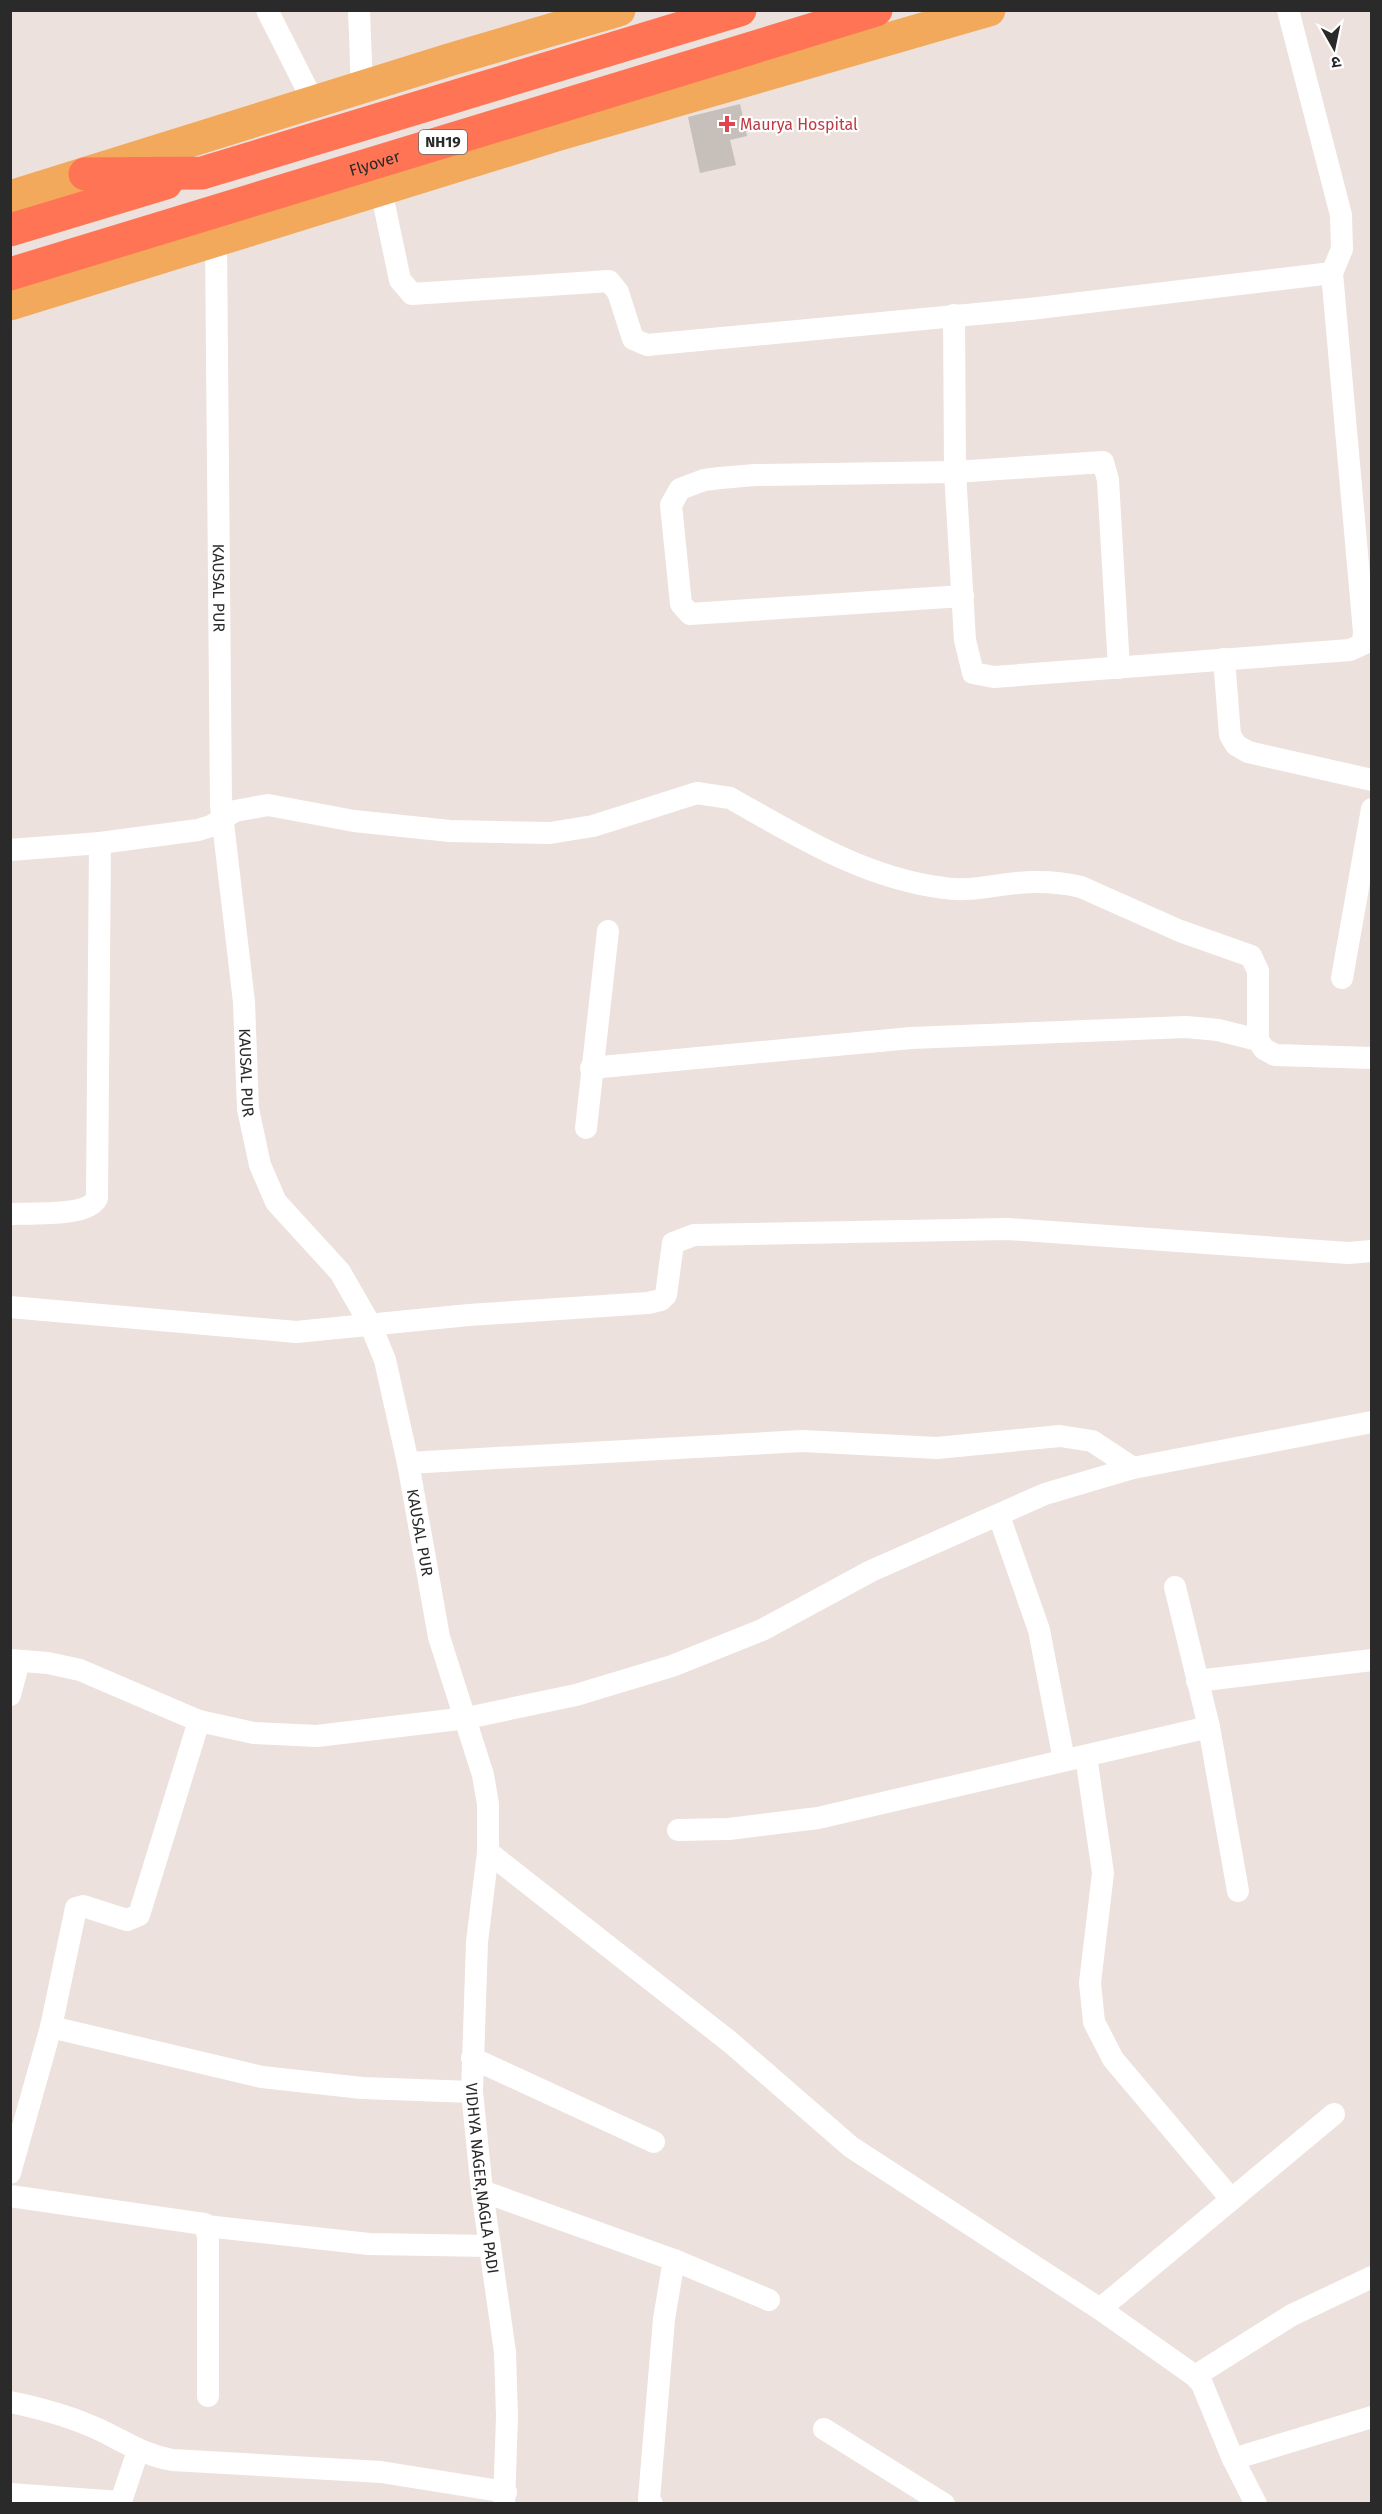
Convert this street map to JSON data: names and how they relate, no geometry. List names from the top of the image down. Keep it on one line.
{"streets":{"highway":["NH19","Flyover"],"street":["KAUSAL PUR","VIDHYA NAGER,NAGLA PADI"]},"crossings":[["KAUSAL PUR","VIDHYA NAGER,NAGLA PADI"]],"places":{"health":["Maurya Hospital"]},"north":"bottom"}
